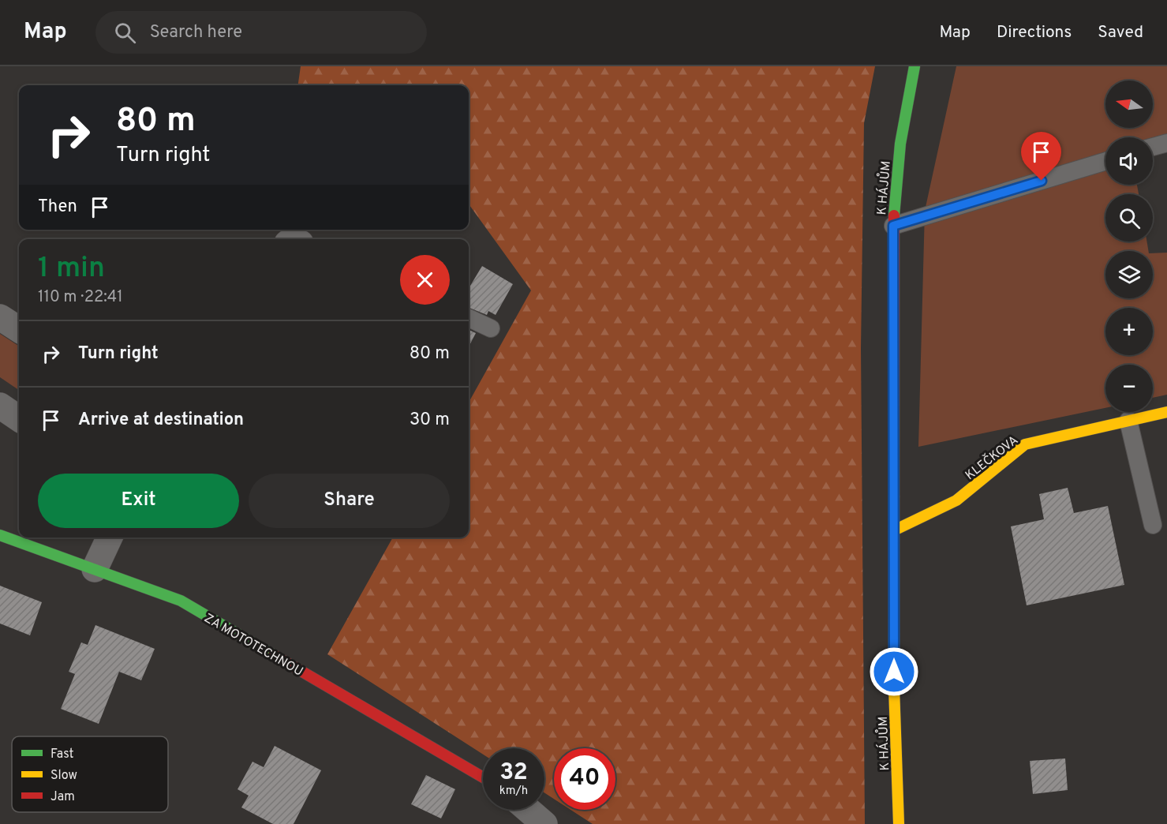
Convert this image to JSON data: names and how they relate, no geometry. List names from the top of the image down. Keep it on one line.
{"streets":{"street":["K HÁJŮM","KLEČKOVA","ZA MOTOTECHNOU"]},"crossings":[["K HÁJŮM","KLEČKOVA"]],"legend":["Fast","Slow","Jam"],"north":"left","page":{"header":"Map","search":"Search here","nav":["Map","Directions","Saved"],"map_buttons":["+","−"],"turn":["80 m","Turn right"],"then":"Then","heading":["1 min","110 m · 22:41"],"list":[{"name":"Turn right","value":"80 m"},{"name":"Arrive at destination","value":"30 m"}],"buttons":["Exit","Share"],"speed":"32 km/h","limit":"40"}}
